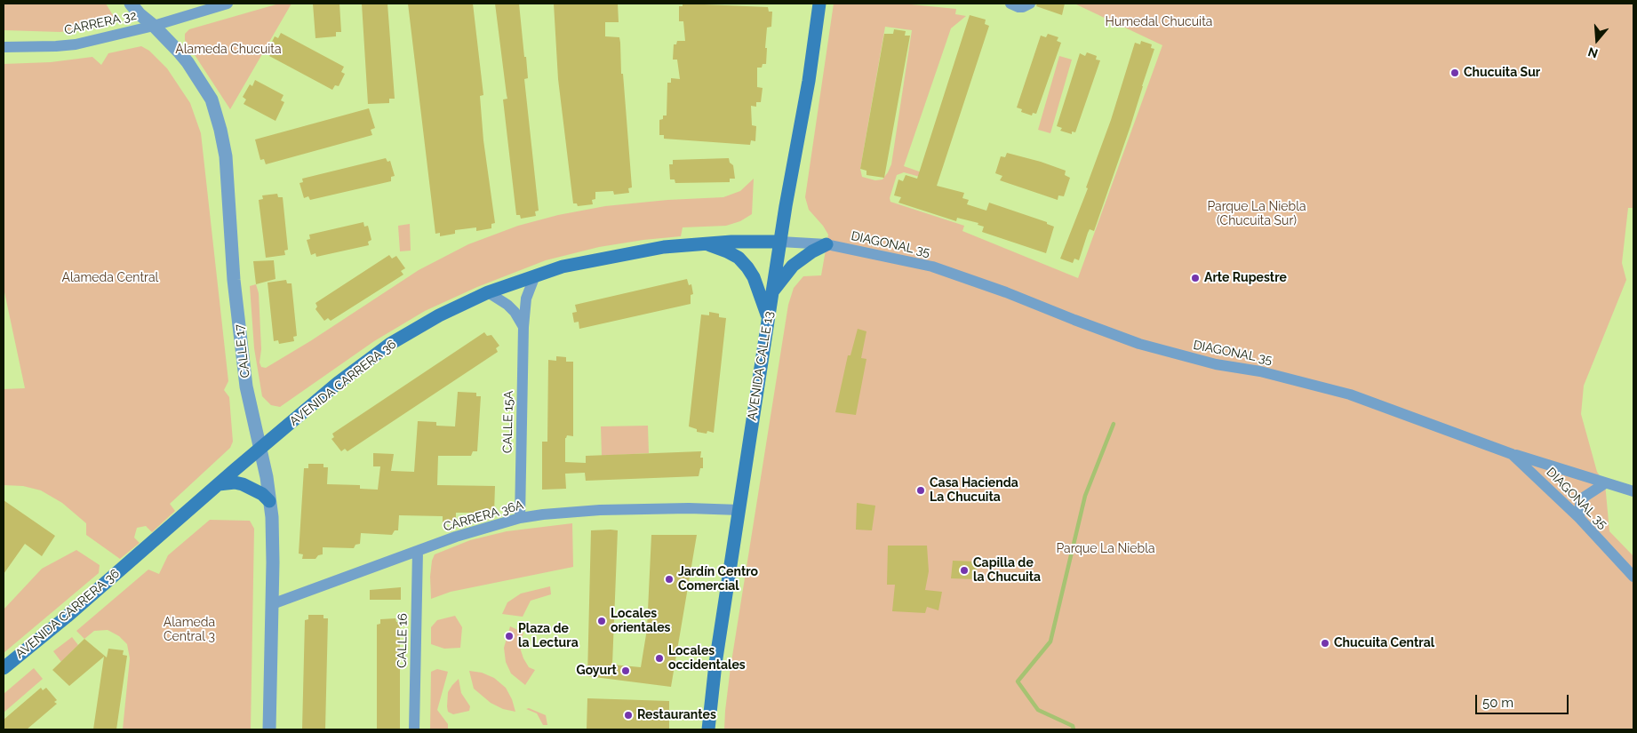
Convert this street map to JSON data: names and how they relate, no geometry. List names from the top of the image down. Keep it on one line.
{"streets":{"main road":["AVENIDA CALLE 13","AVENIDA CARRERA 36"],"street":["CARRERA 32","DIAGONAL 35","CALLE 17","CALLE 15A","CARRERA 36A","CALLE 16"]},"crossings":[["CARRERA 32","CALLE 17"],["DIAGONAL 35","AVENIDA CALLE 13"],["DIAGONAL 35","AVENIDA CARRERA 36"],["CALLE 17","AVENIDA CARRERA 36"],["CALLE 17","CARRERA 36A"],["AVENIDA CALLE 13","AVENIDA CARRERA 36"],["AVENIDA CALLE 13","CARRERA 36A"],["AVENIDA CARRERA 36","CALLE 15A"],["CALLE 15A","CARRERA 36A"],["CARRERA 36A","CALLE 16"]],"parks":["Humedal Chucuita","Alameda Chucuita","Parque La Niebla (Chucuita Sur)","Alameda Central","Parque La Niebla","Alameda Central 3"],"places":["Chucuita Sur","Arte Rupestre","Casa Hacienda La Chucuita","Capilla de la Chucuita","Jardín Centro Comercial","Locales orientales","Plaza de la Lectura","Chucuita Central","Locales occidentales","Goyurt","Restaurantes"],"scale_bar":"50 m","north":"bottom"}
